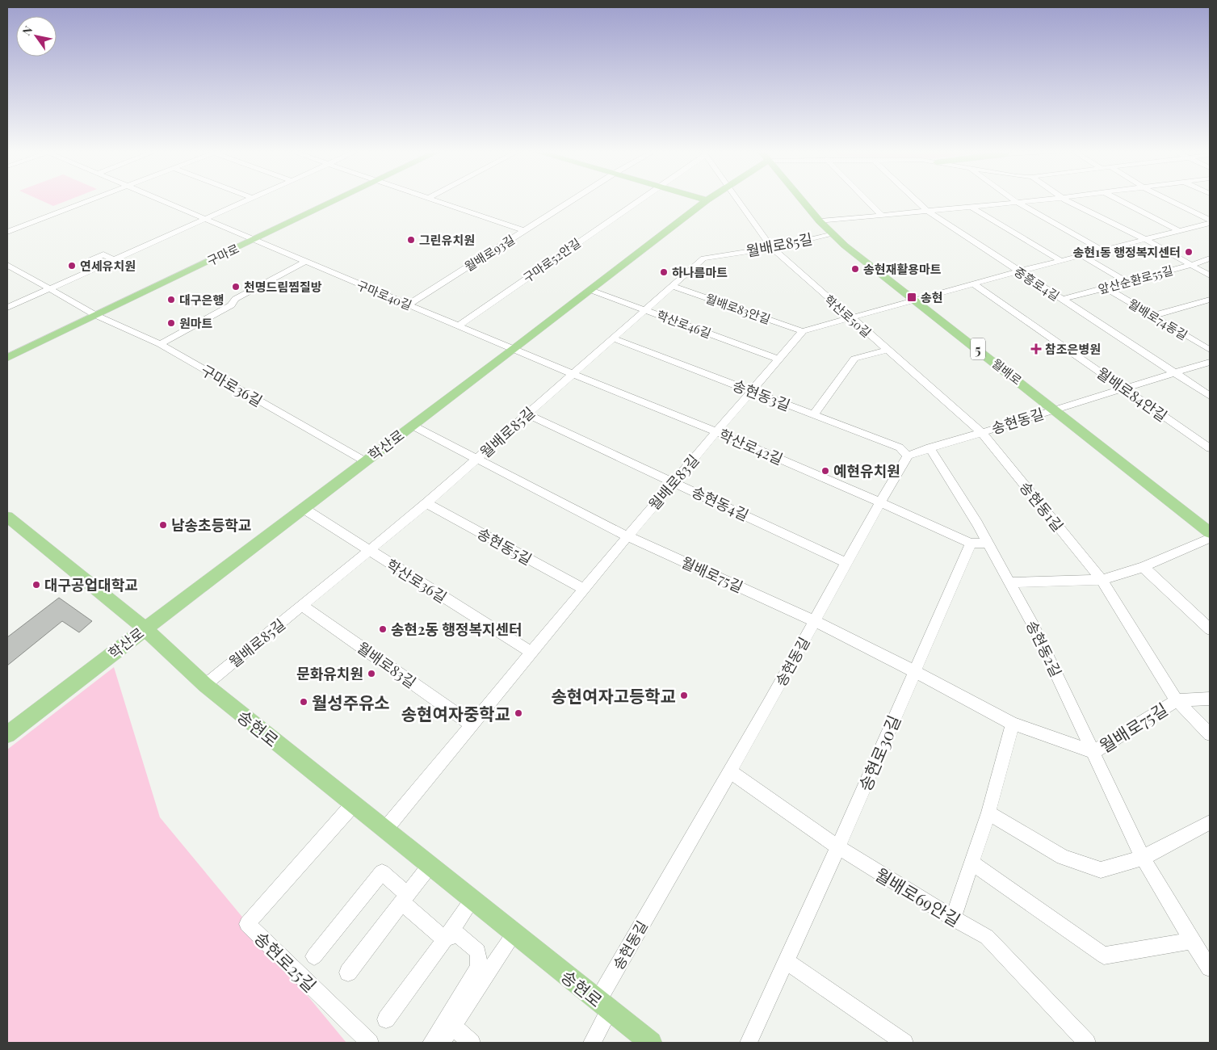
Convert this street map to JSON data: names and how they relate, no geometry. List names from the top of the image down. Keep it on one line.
{"streets":{"main road":["구마로","5","월배로","학산로","송현로"],"street":["월배로85길","월배로93길","구마로52안길","앞산순환로55길","중흥로4길","구마로40길","월배로83안길","학산로50길","월배로74동길","학산로46길","구마로36길","월배로84안길","송현동3길","송현동길","학산로42길","월배로83길","송현동4길","송현동1길","송현동5길","월배로75길","학산로36길","송현동2길","송현로30길","월배로69안길","송현로25길"]},"crossings":[["월배로85길","월배로83안길"],["월배로85길","학산로50길"],["월배로85길","학산로46길"],["월배로85길","월배로"],["월배로85길","송현동3길"],["월배로85길","학산로42길"],["월배로85길","월배로83길"],["월배로85길","송현동4길"],["월배로85길","송현동5길"],["월배로85길","월배로75길"],["월배로85길","학산로36길"],["월배로85길","송현로"],["월배로93길","구마로40길"],["구마로","구마로40길"],["구마로","구마로36길"],["구마로52안길","구마로40길"],["앞산순환로55길","중흥로4길"],["앞산순환로55길","월배로74동길"],["중흥로4길","송현동길"],["구마로40길","학산로"],["구마로40길","학산로42길"],["월배로83안길","월배로83길"],["학산로50길","송현동길"],["학산로50길","송현동1길"],["학산로46길","학산로"],["학산로46길","월배로83길"],["월배로","송현동길"],["구마로36길","학산로"],["월배로84안길","송현동길"],["송현동3길","송현동길"],["송현동3길","월배로83길"],["송현동길","학산로42길"],["송현동길","송현동4길"],["송현동길","송현동1길"],["송현동길","월배로75길"],["송현동길","송현동2길"],["송현동길","송현로"],["송현동길","월배로69안길"],["학산로","학산로42길"],["학산로","월배로75길"],["학산로","학산로36길"],["학산로","송현로"],["학산로42길","월배로83길"],["학산로42길","송현동2길"],["학산로42길","송현로30길"],["월배로83길","송현동4길"],["월배로83길","송현동5길"],["월배로83길","월배로75길"],["월배로83길","학산로36길"],["월배로83길","송현로"],["송현동1길","월배로75길"],["월배로75길","송현동2길"],["월배로75길","송현로30길"],["송현로","송현로25길"],["송현로30길","월배로69안길"]],"places":{"other":["그린유치원","송현1동 행정복지센터","연세유치원","송현재활용마트","하나름마트","천명드림찜질방","대구은행","원마트","예현유치원","남송초등학교","대구공업대학교","송현2동 행정복지센터","문화유치원","송현여자고등학교","월성주유소","송현여자중학교"],"transit":["송현"],"health":["참조은병원"]},"north":"top left"}
